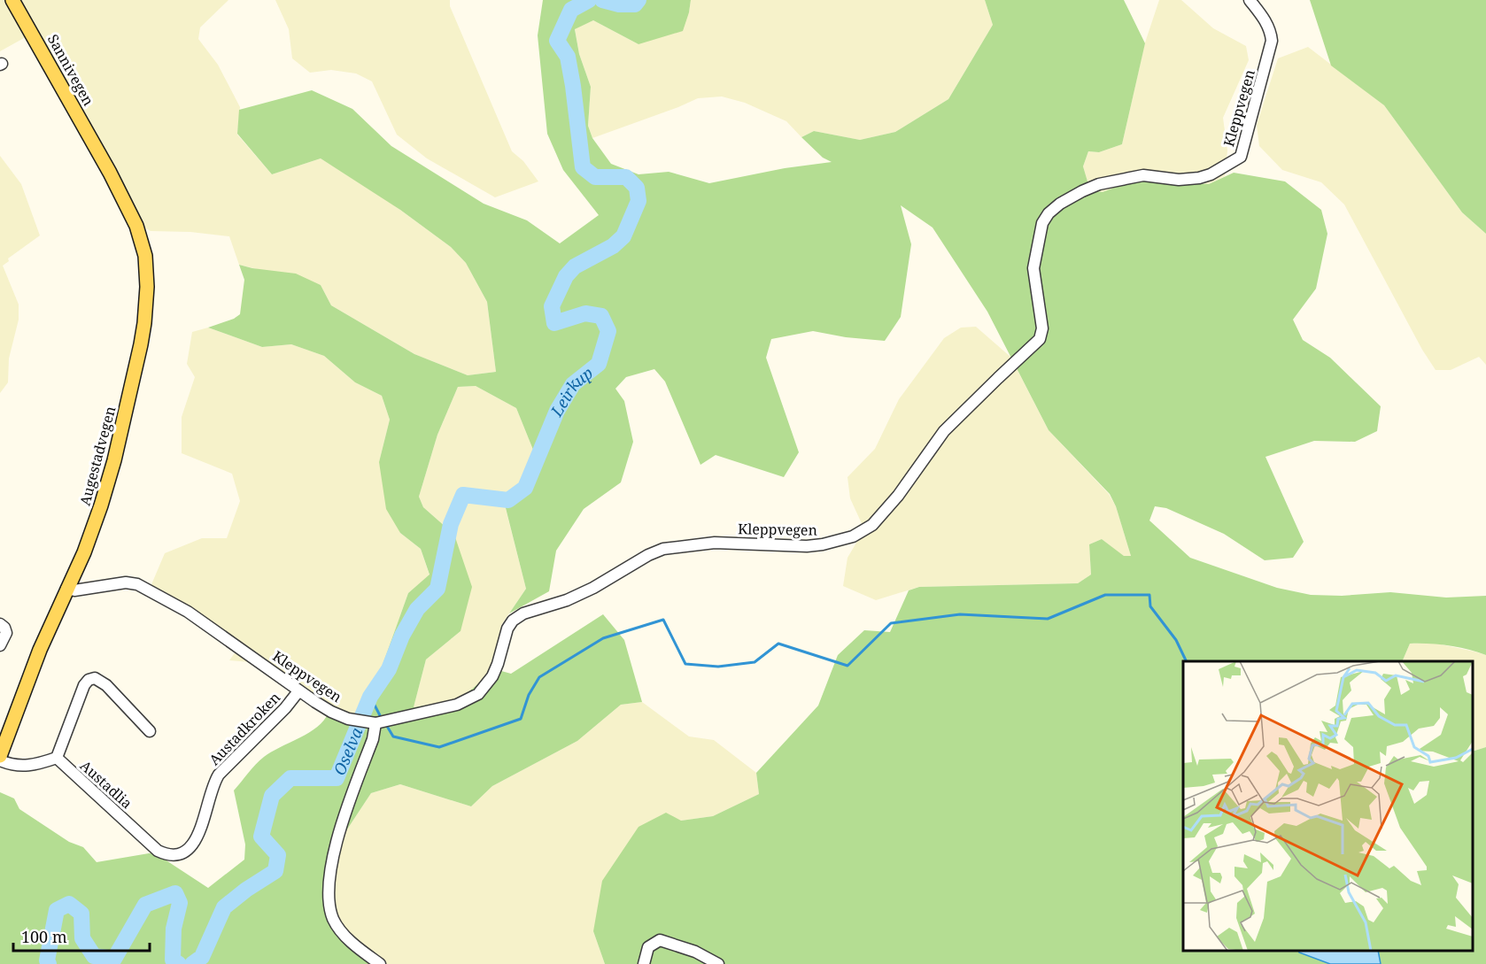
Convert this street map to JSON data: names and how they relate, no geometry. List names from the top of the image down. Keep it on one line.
{"streets":{"main road":["Sannivegen","Augestadvegen"],"street":["Kleppvegen","Austadkroken","Austadlia"]},"crossings":[["Sannivegen","Augestadvegen"],["Kleppvegen","Augestadvegen"],["Kleppvegen","Austadkroken"],["Austadkroken","Austadlia"]],"water":["Leirkup","Oselva"],"scale_bar":"100 m"}
